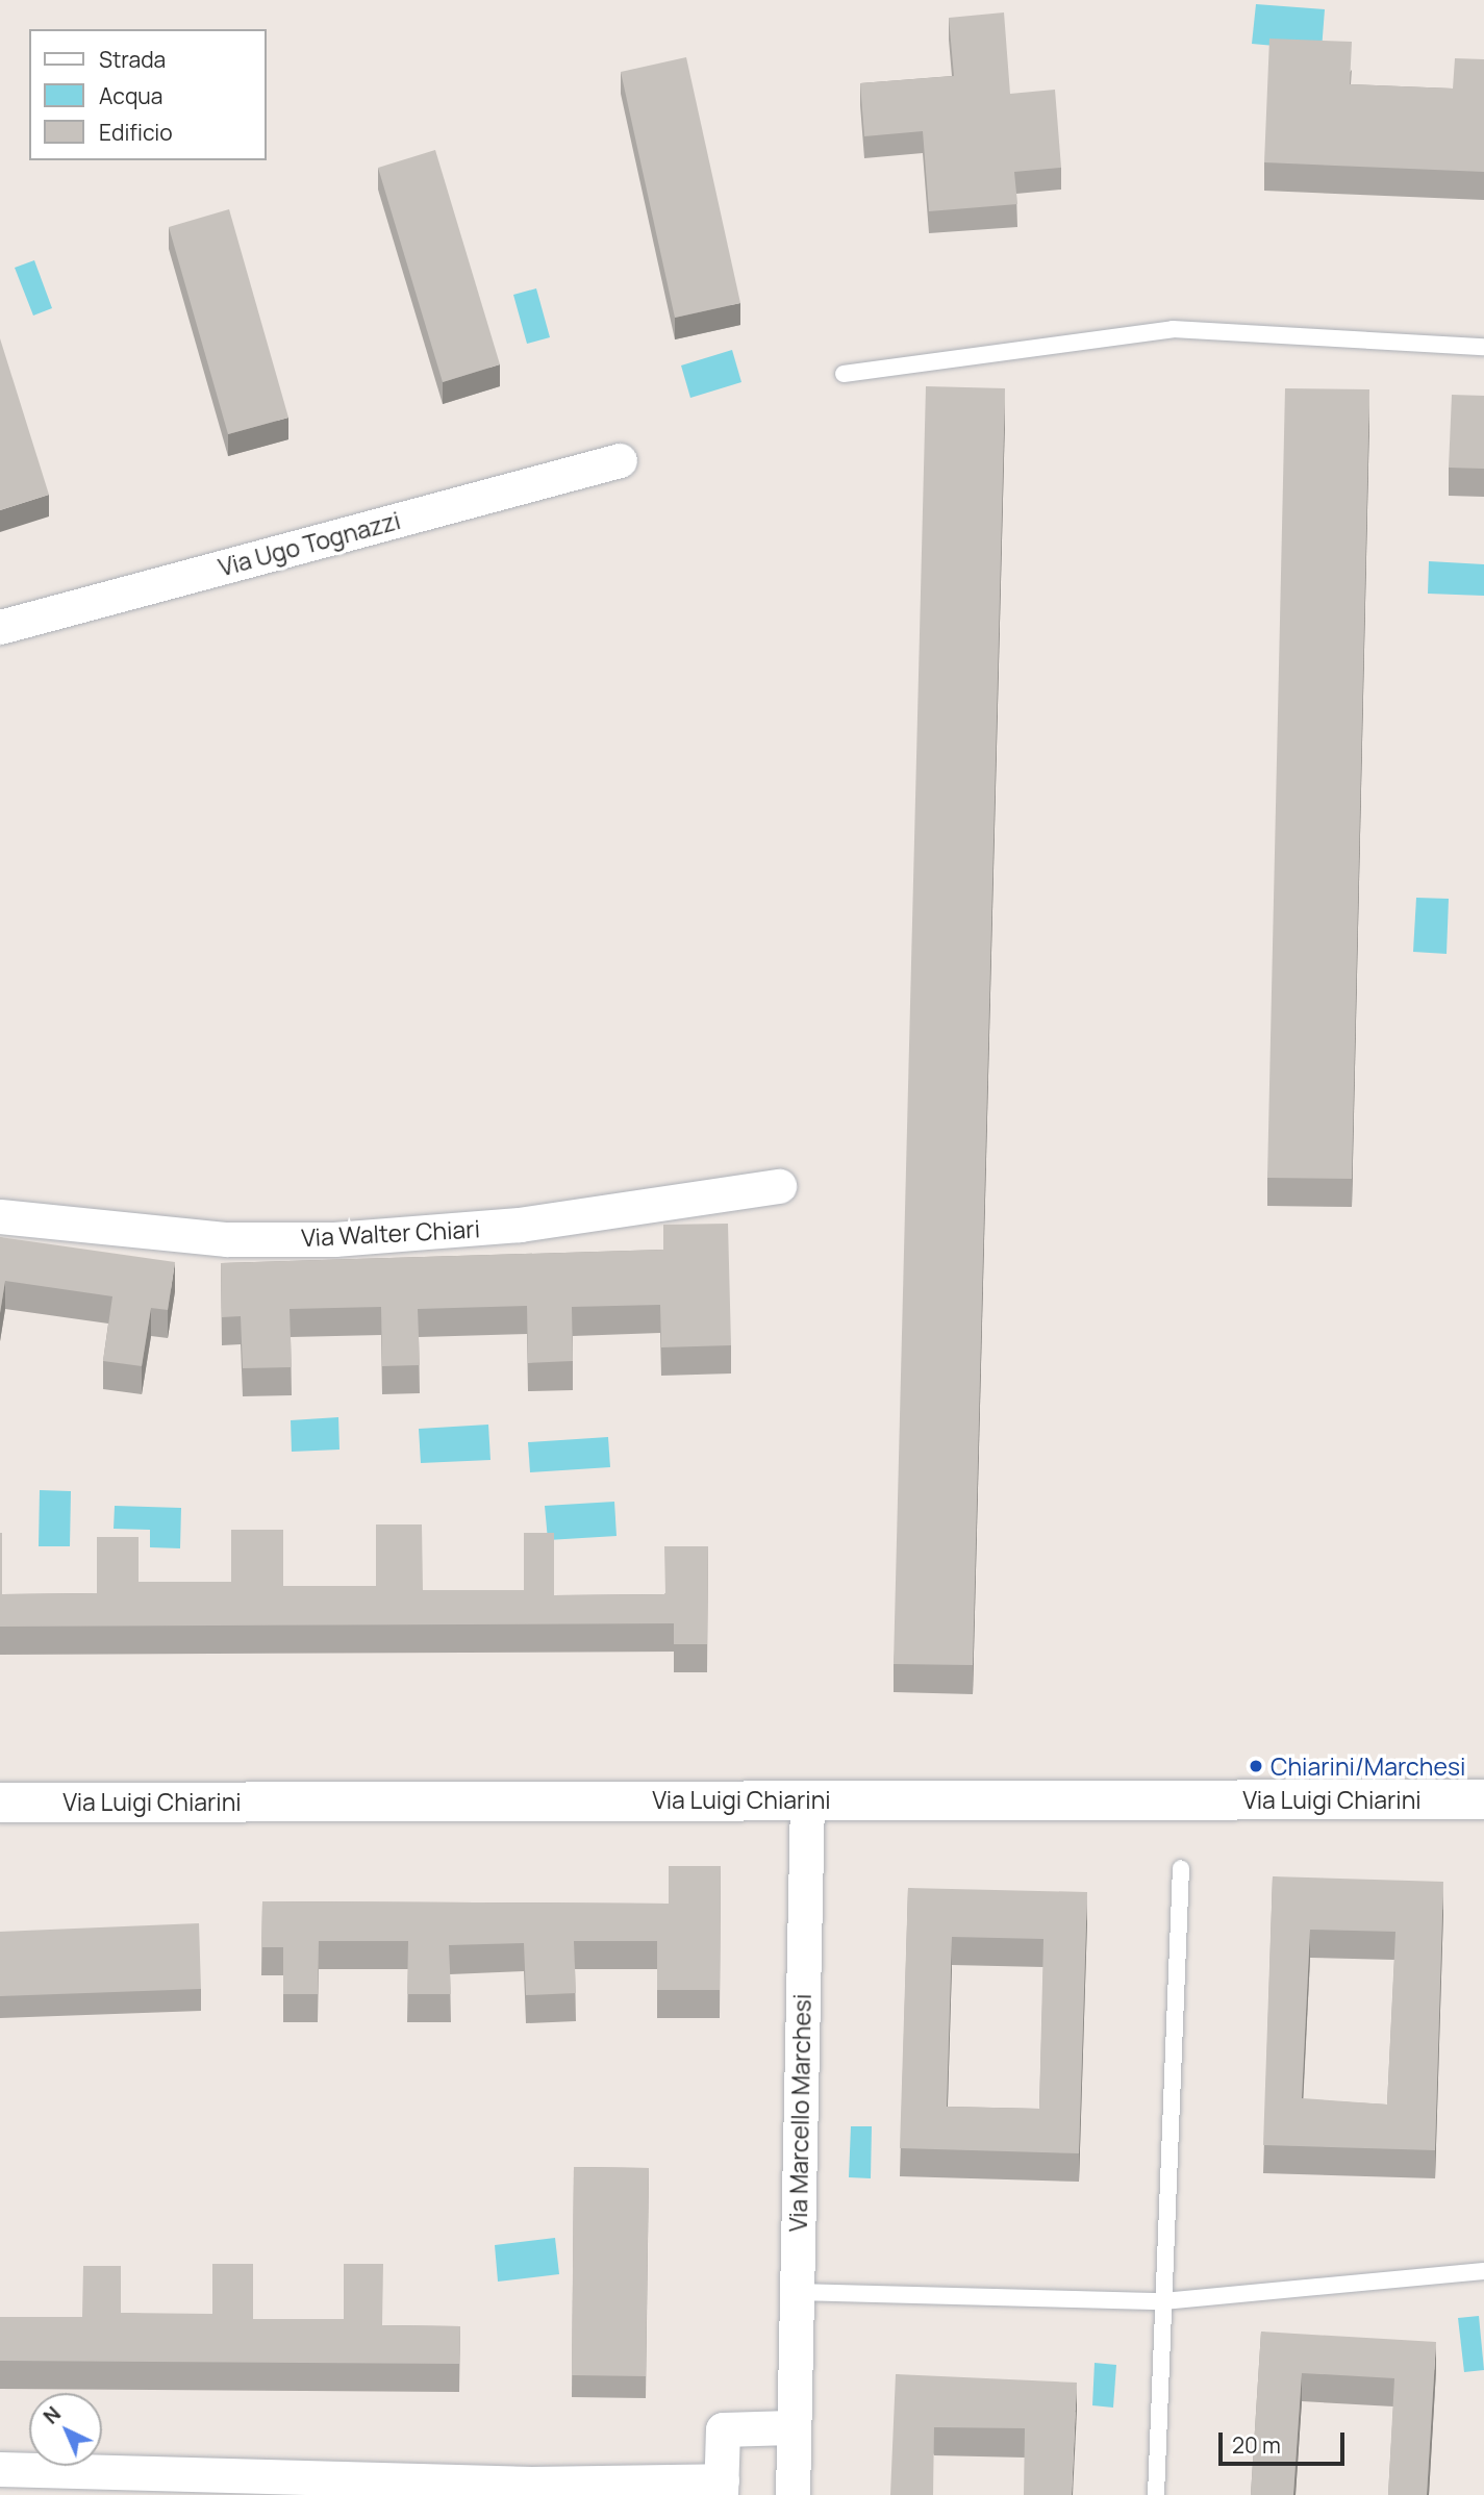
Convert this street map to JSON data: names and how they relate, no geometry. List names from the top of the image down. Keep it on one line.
{"streets":{"street":["Via Ugo Tognazzi","Via Walter Chiari","Via Luigi Chiarini","Via Marcello Marchesi"]},"crossings":[["Via Luigi Chiarini","Via Marcello Marchesi"]],"places":["Chiarini/Marchesi"],"legend":["Strada","Acqua","Edificio"],"scale_bar":"20 m","north":"top left"}
